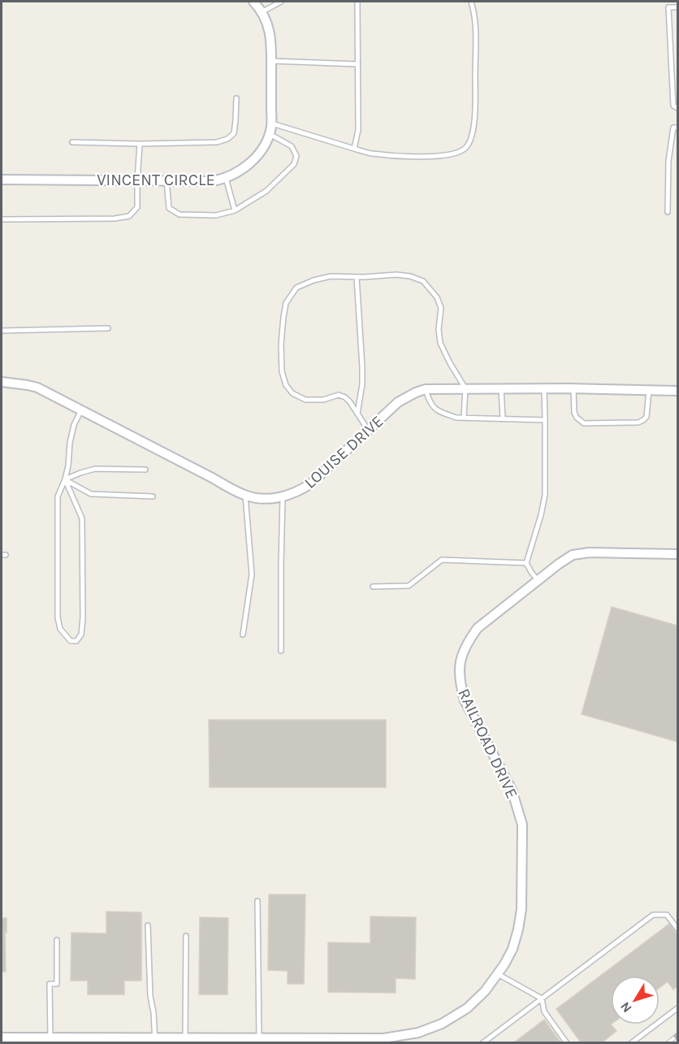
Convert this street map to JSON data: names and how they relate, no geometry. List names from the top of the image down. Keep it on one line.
{"streets":{"street":["VINCENT CIRCLE","LOUISE DRIVE","RAILROAD DRIVE"]},"north":"bottom left"}
